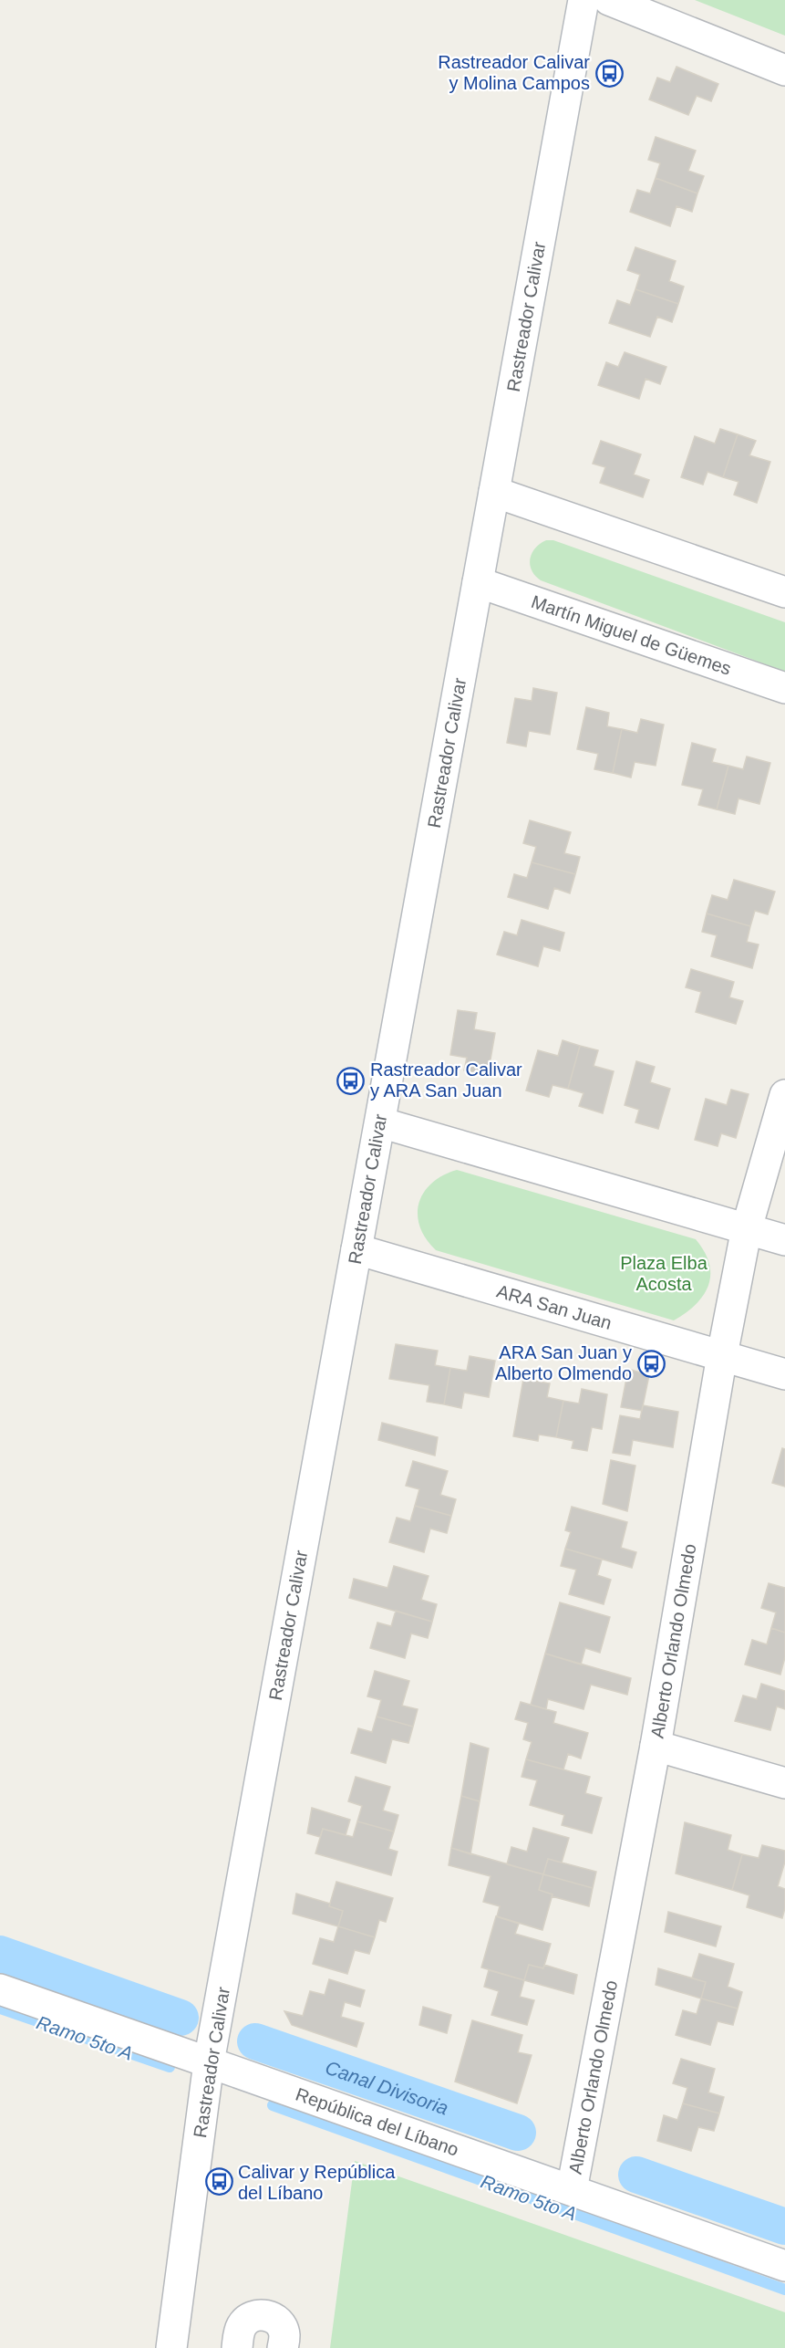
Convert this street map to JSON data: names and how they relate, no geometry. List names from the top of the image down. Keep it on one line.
{"streets":{"street":["Rastreador Calivar","Martín Miguel de Güemes","ARA San Juan","Alberto Orlando Olmedo","República del Líbano"]},"crossings":[["Rastreador Calivar","Martín Miguel de Güemes"],["Rastreador Calivar","ARA San Juan"],["Rastreador Calivar","República del Líbano"],["ARA San Juan","Alberto Orlando Olmedo"],["Alberto Orlando Olmedo","República del Líbano"]],"water":["Ramo 5to A","Canal Divisoria"],"parks":["Plaza Elba Acosta"],"places":{"bus stop":["Rastreador Calivar y Molina Campos","Rastreador Calivar y ARA San Juan","ARA San Juan y Alberto Olmendo","Calivar y República del Líbano"]}}
